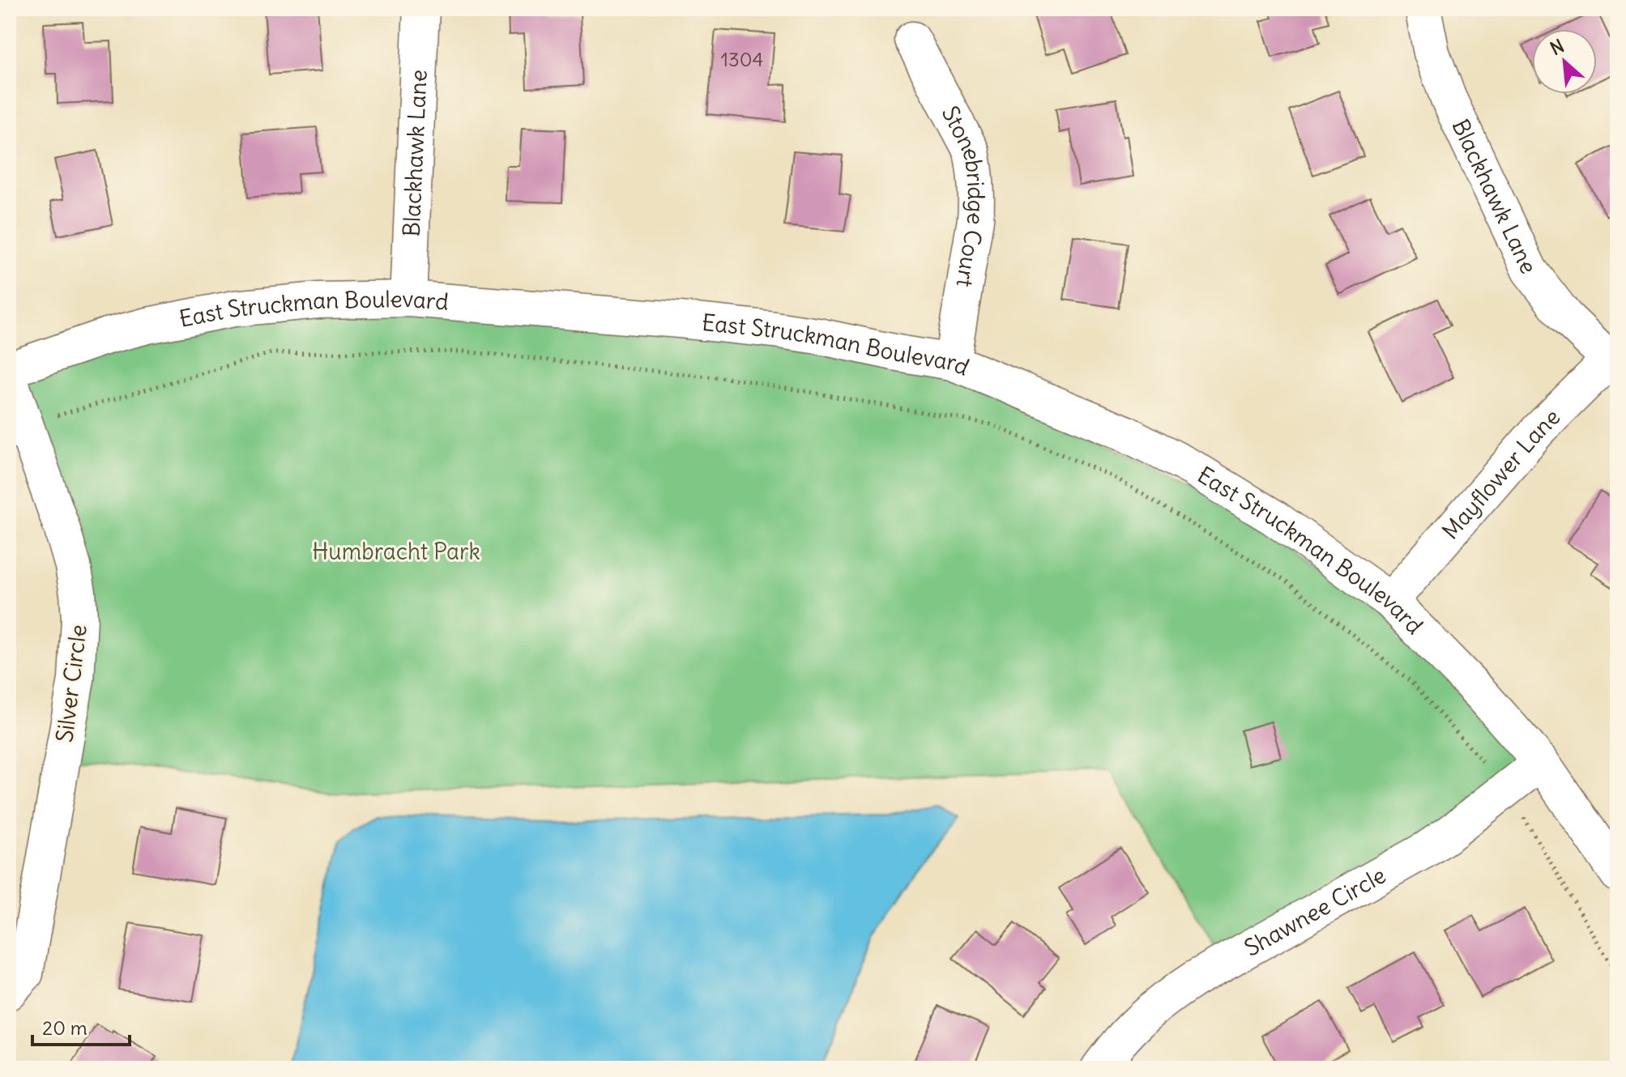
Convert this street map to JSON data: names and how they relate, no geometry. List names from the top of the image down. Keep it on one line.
{"streets":{"street":["Blackhawk Lane","Stonebridge Court","East Struckman Boulevard","Mayflower Lane","Silver Circle","Shawnee Circle"]},"crossings":[["Blackhawk Lane","East Struckman Boulevard"],["Blackhawk Lane","Mayflower Lane"],["Stonebridge Court","East Struckman Boulevard"],["East Struckman Boulevard","Mayflower Lane"],["East Struckman Boulevard","Shawnee Circle"]],"parks":["Humbracht Park"],"house_numbers":["1304"],"scale_bar":"20 m","north":"top left"}
